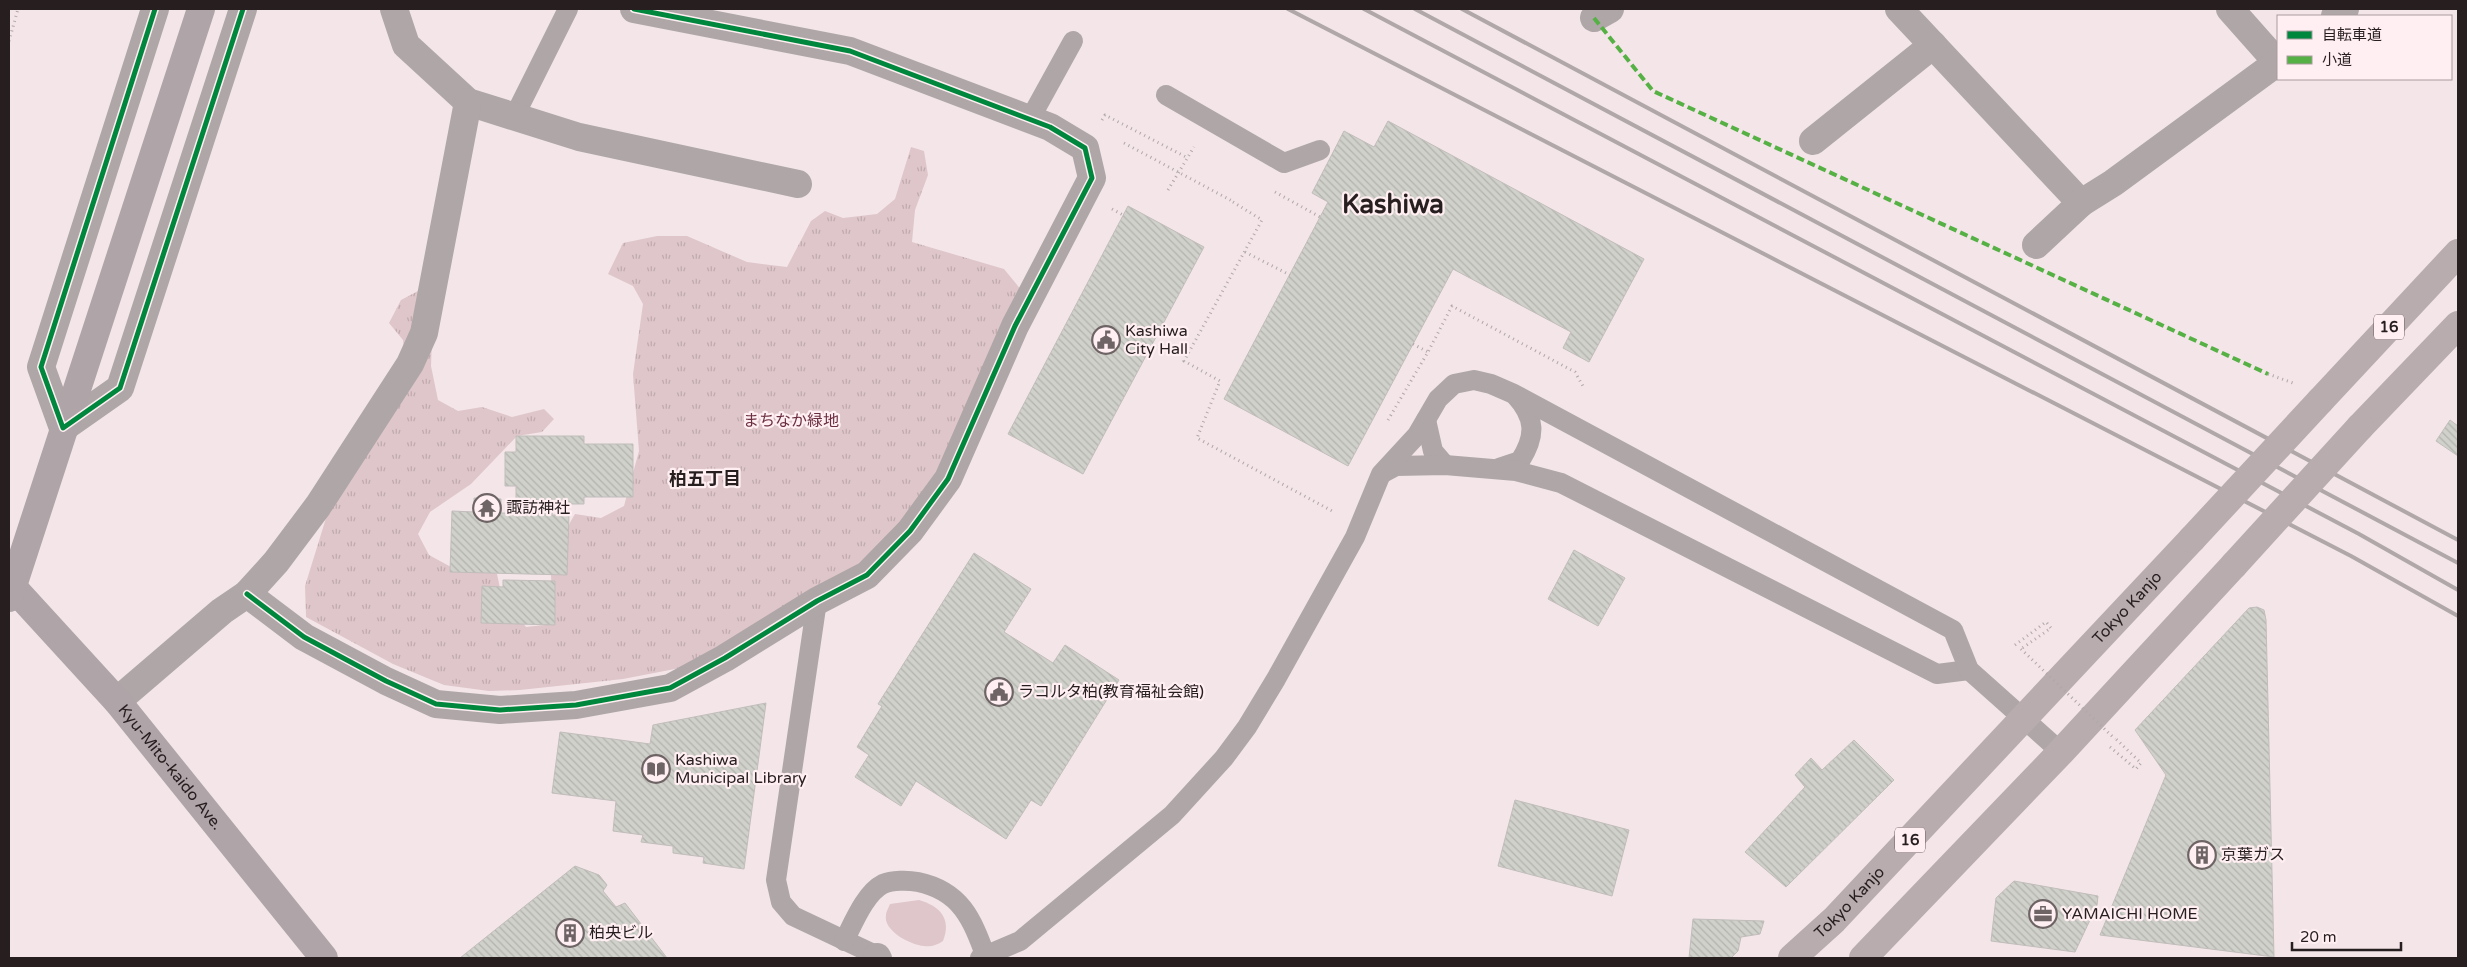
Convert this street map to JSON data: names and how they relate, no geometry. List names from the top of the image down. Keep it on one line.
{"streets":{"highway":["16","Tokyo Kanjo"],"street":["Kyu-Mito-kaido Ave."]},"districts":["Kashiwa","柏五丁目"],"parks":["まちなか緑地"],"places":{"public building":["Kashiwa City Hall","ラコルタ柏(教育福祉会館)"],"temple":["諏訪神社"],"library":["Kashiwa Municipal Library"],"building":["京葉ガス","柏央ビル"],"office":["YAMAICHI HOME"]},"legend":["自転車道","小道"],"scale_bar":"20 m"}
